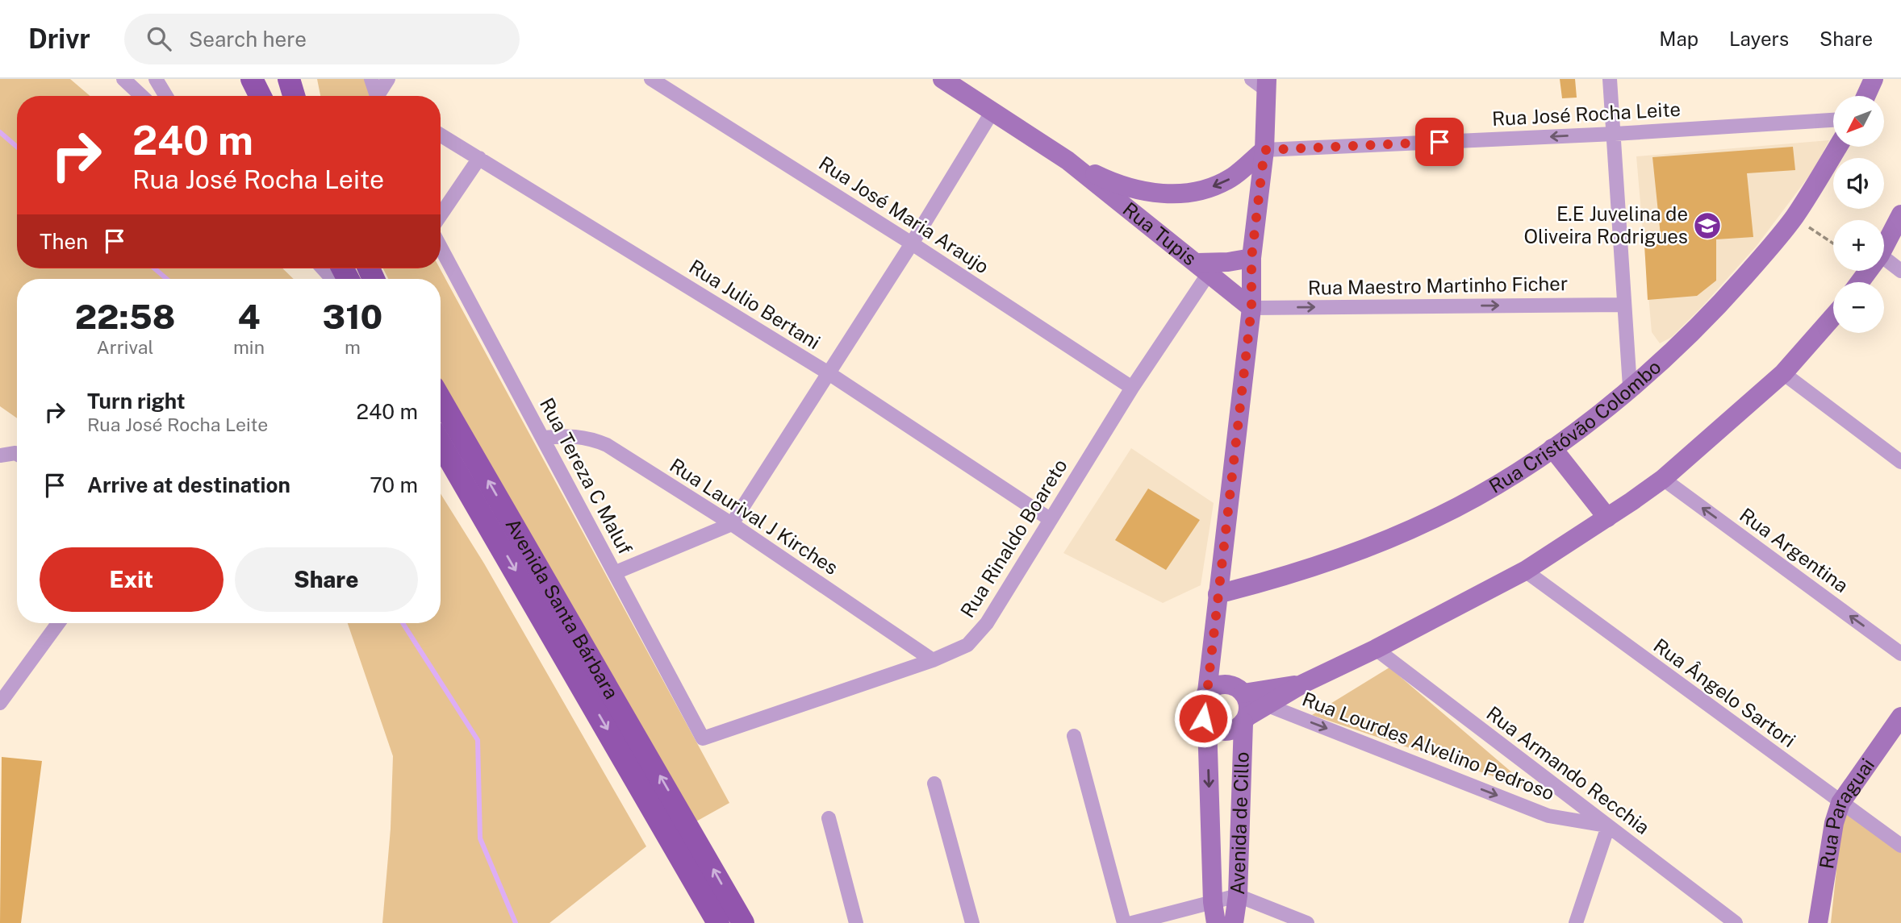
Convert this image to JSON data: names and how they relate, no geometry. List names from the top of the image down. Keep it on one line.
{"streets":{"main road":["Rua Tupis","Rua Cristóvão Colombo","Avenida Santa Bárbara","Rua Paraguai","Avenida de Cillo"],"street":["Rua José Rocha Leite","Rua José Maria Araujo","Rua Maestro Martinho Ficher","Rua Julio Bertani","Rua Tereza C Maluf","Rua Laurival J Kirches","Rua Rinaldo Boareto","Rua Argentina","Rua Ângelo Sartori","Rua Lourdes Alvelino Pedroso","Rua Armando Recchia"]},"crossings":[["Rua José Rocha Leite","Rua Tupis"],["Rua José Maria Araujo","Rua Rinaldo Boareto"],["Rua Tupis","Rua Maestro Martinho Ficher"],["Rua Tupis","Rua Rinaldo Boareto"],["Rua Julio Bertani","Rua Rinaldo Boareto"],["Rua Tereza C Maluf","Rua Laurival J Kirches"],["Rua Tereza C Maluf","Rua Rinaldo Boareto"],["Rua Laurival J Kirches","Rua Rinaldo Boareto"],["Rua Ângelo Sartori","Rua Paraguai"],["Rua Lourdes Alvelino Pedroso","Rua Armando Recchia"]],"one_way":["Rua José Rocha Leite","Rua Maestro Martinho Ficher","Rua Argentina","Rua Lourdes Alvelino Pedroso"],"places":{"school or university":["E.E Juvelina de Oliveira Rodrigues"]},"north":"bottom left","page":{"header":"Drivr","search":"Search here","nav":["Map","Layers","Share"],"map_buttons":["+","−"],"turn":["240 m","Rua José Rocha Leite"],"then":"Then","eta":["22:58","Arrival","4","min","310","m"],"list":[{"name":"Turn right","note":"Rua José Rocha Leite","value":"240 m"},{"name":"Arrive at destination","value":"70 m"}],"buttons":["Exit","Share"]}}
